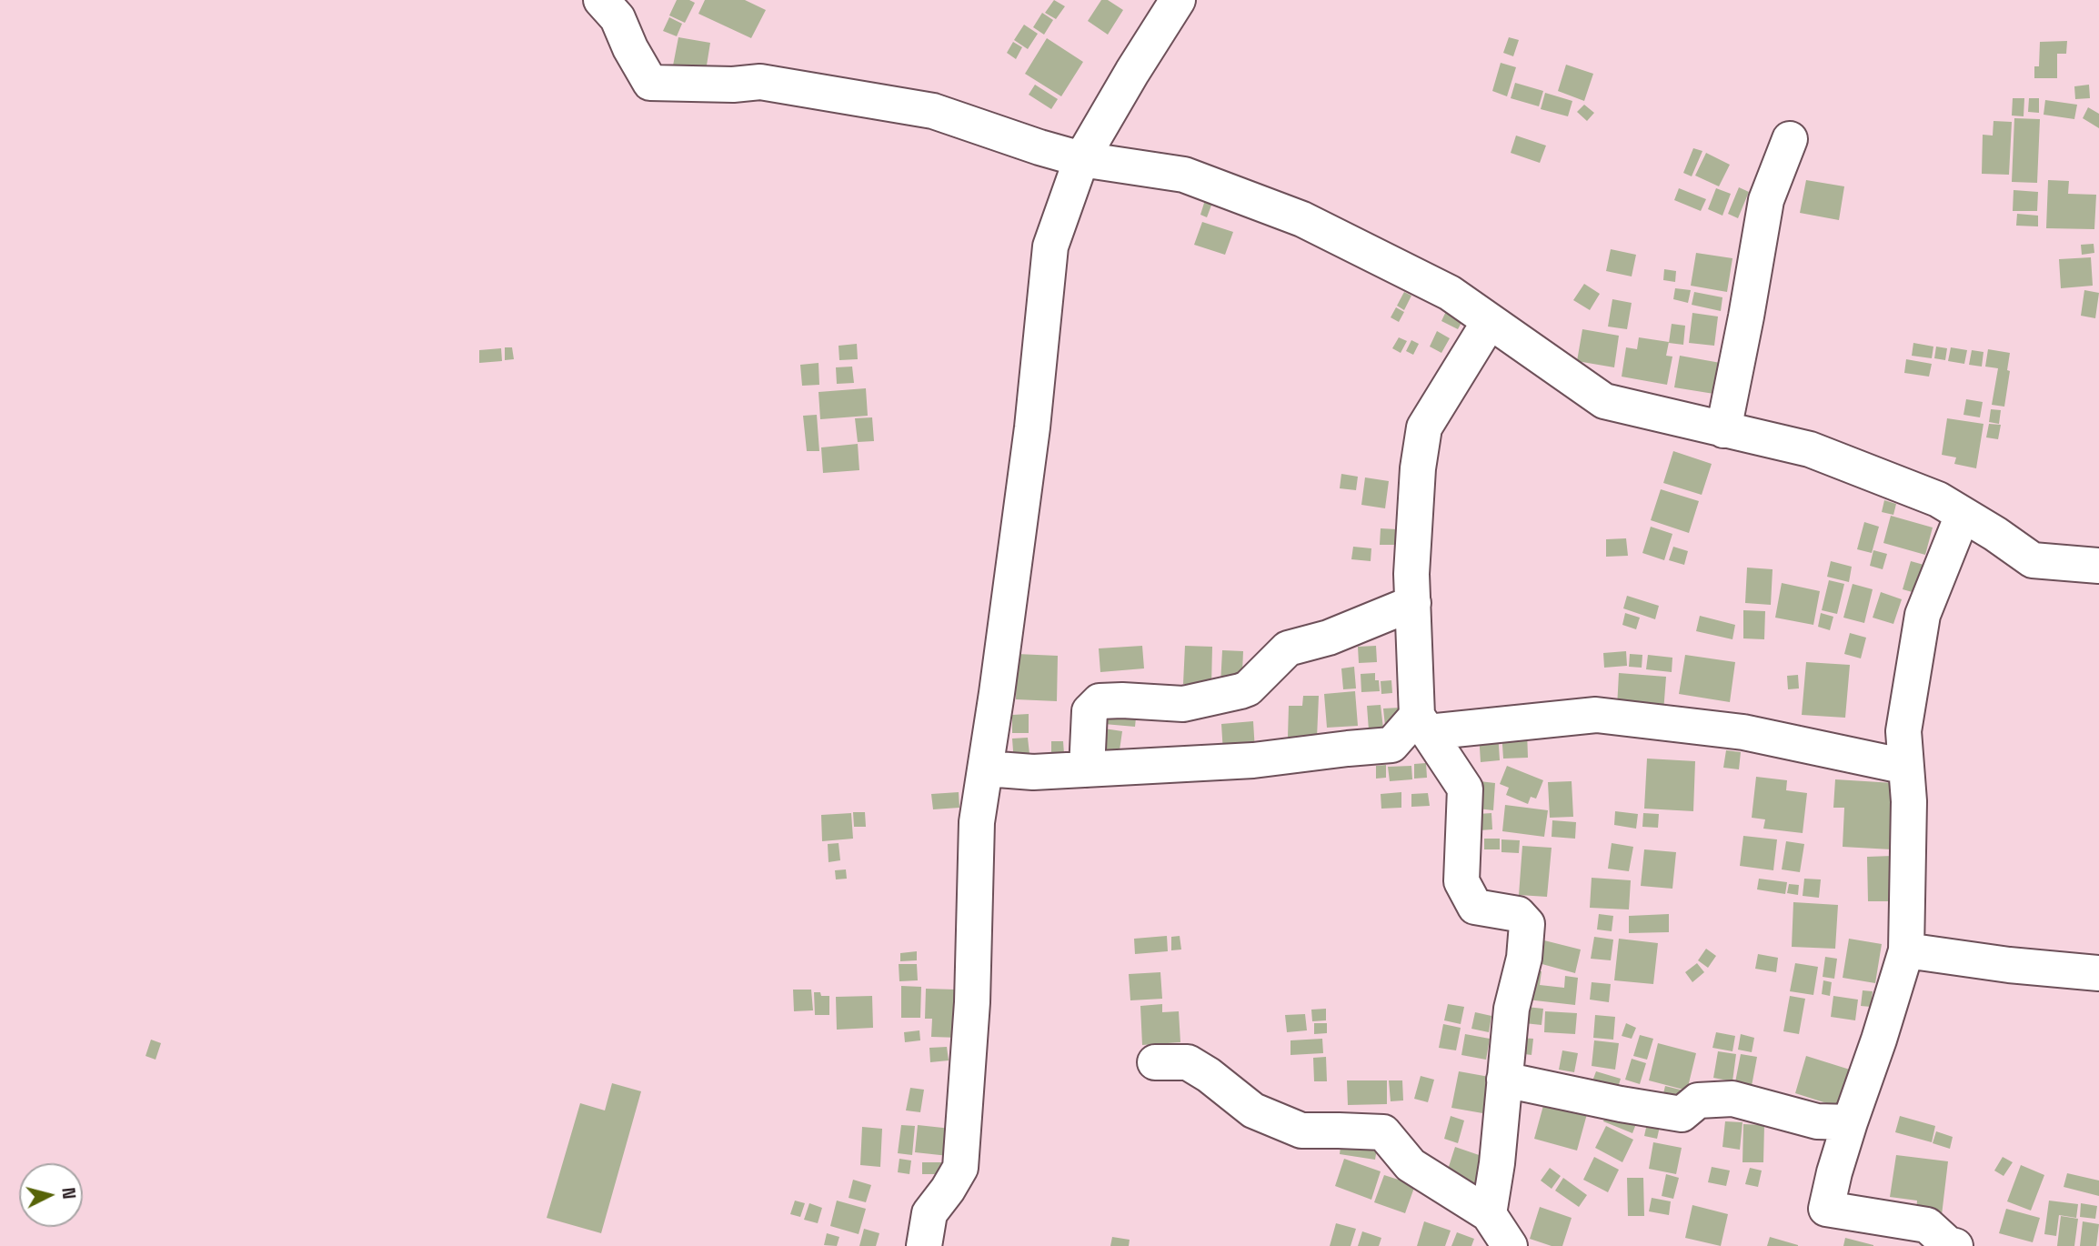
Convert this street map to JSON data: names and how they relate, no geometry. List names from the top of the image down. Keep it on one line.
{"north":"right"}
